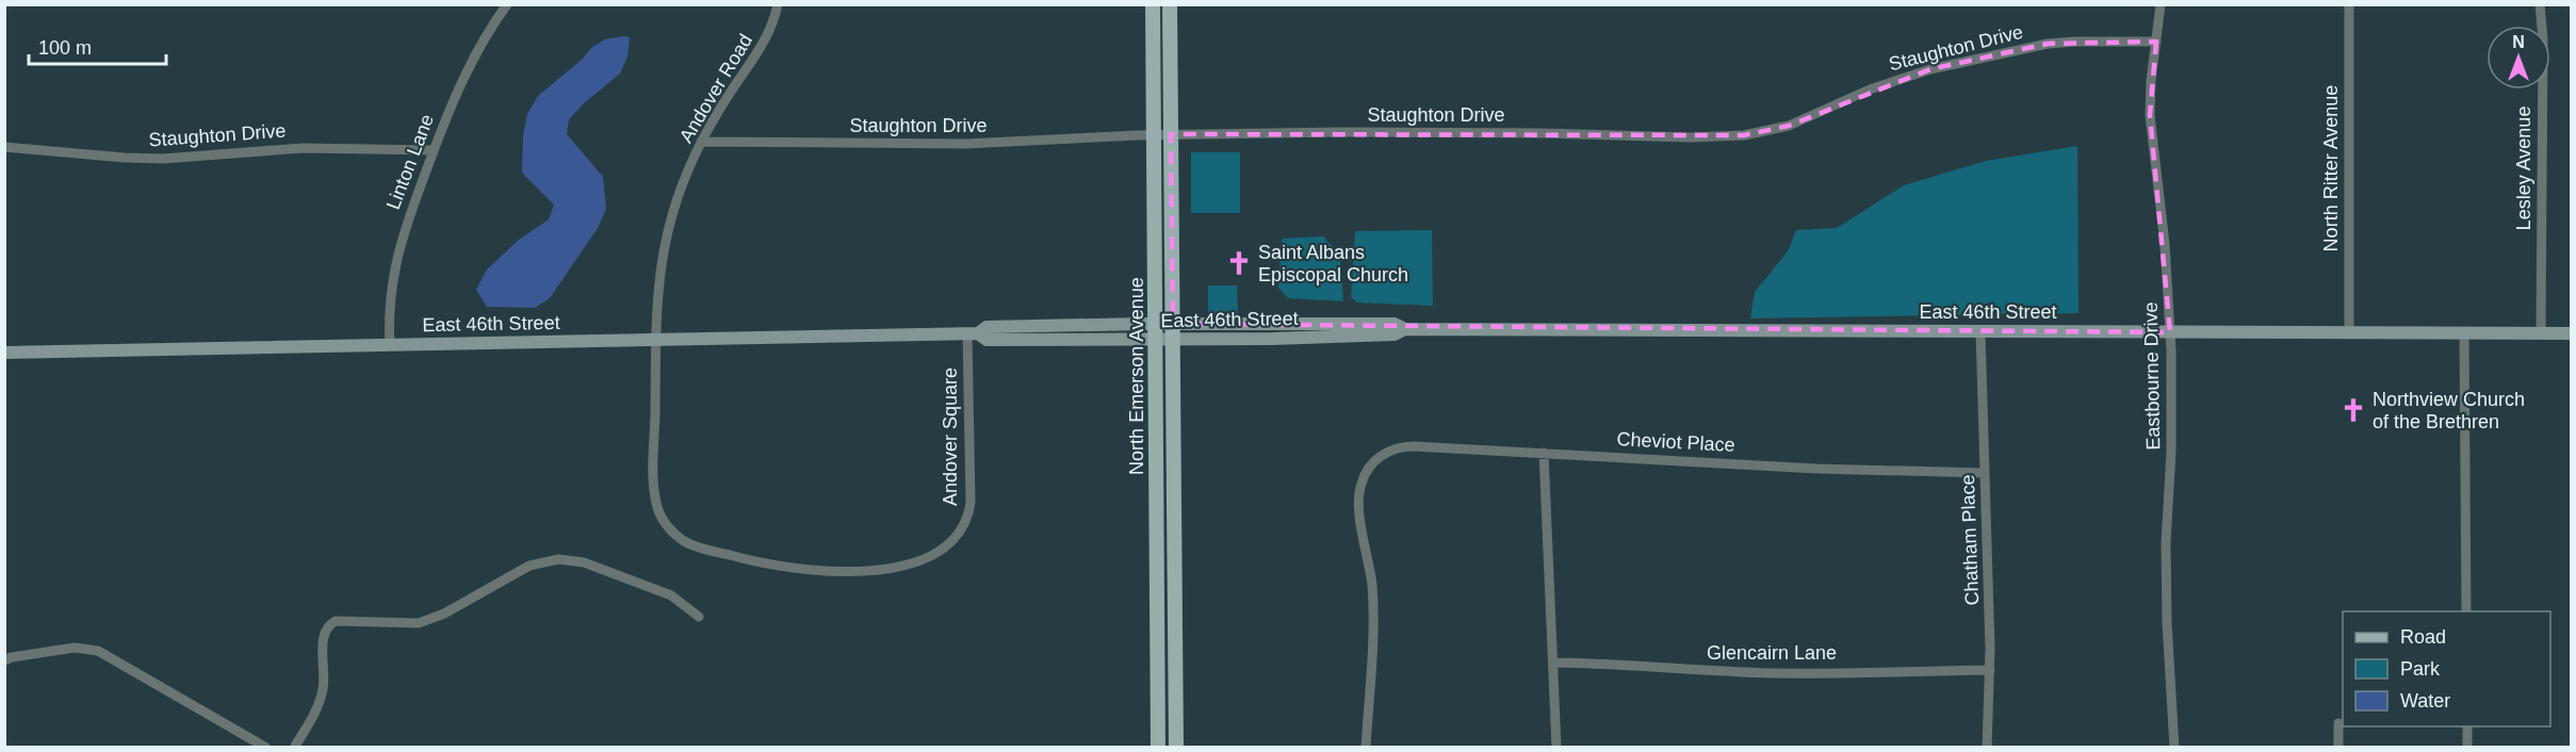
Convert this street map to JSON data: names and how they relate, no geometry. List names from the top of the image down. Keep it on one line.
{"streets":{"main road":["East 46th Street","North Emerson Avenue"],"street":["Staughton Drive","Andover Road","Linton Lane","North Ritter Avenue","Lesley Avenue","Eastbourne Drive","Andover Square","Cheviot Place","Chatham Place","Glencairn Lane"]},"crossings":[["Staughton Drive","Andover Road"],["Staughton Drive","Linton Lane"],["Staughton Drive","North Emerson Avenue"],["Staughton Drive","Eastbourne Drive"],["Andover Road","East 46th Street"],["Andover Road","Andover Square"],["Linton Lane","East 46th Street"],["North Ritter Avenue","East 46th Street"],["Lesley Avenue","East 46th Street"],["East 46th Street","North Emerson Avenue"],["East 46th Street","Eastbourne Drive"],["East 46th Street","Andover Square"],["East 46th Street","Chatham Place"],["Cheviot Place","Chatham Place"],["Chatham Place","Glencairn Lane"]],"places":{"church":["Saint Albans Episcopal Church","Northview Church of the Brethren"]},"legend":["Road","Park","Water"],"scale_bar":"100 m","north":"top"}
